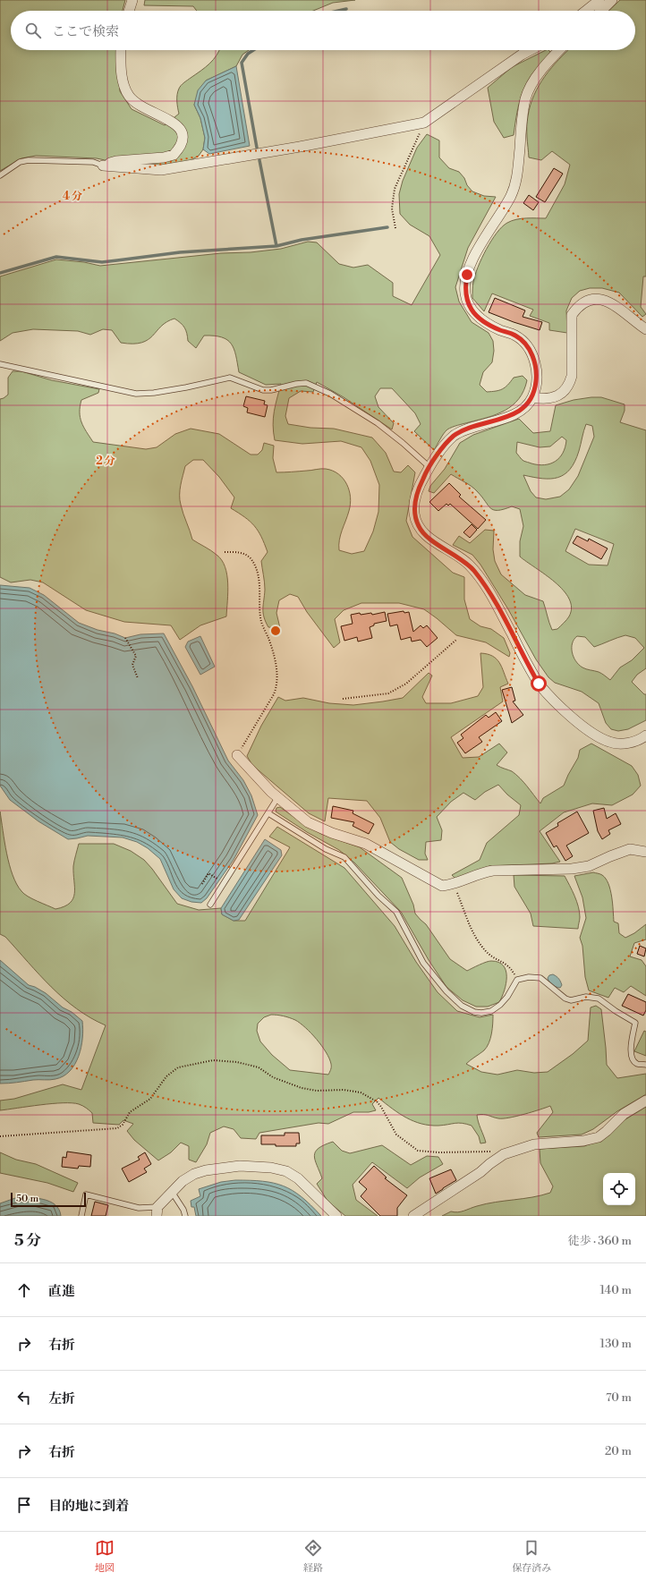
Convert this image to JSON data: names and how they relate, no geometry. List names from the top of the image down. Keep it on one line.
{"scale_bar":"50 m","page":{"search":"ここで検索","scale":"50 m","heading":["5 分","徒歩 · 360 m"],"list":[["直進","140 m"],["右折","130 m"],["左折","70 m"],["右折","20 m"],"目的地に到着"],"nav":["地図","経路","保存済み"]},"rings":["4 分","2 分"]}
